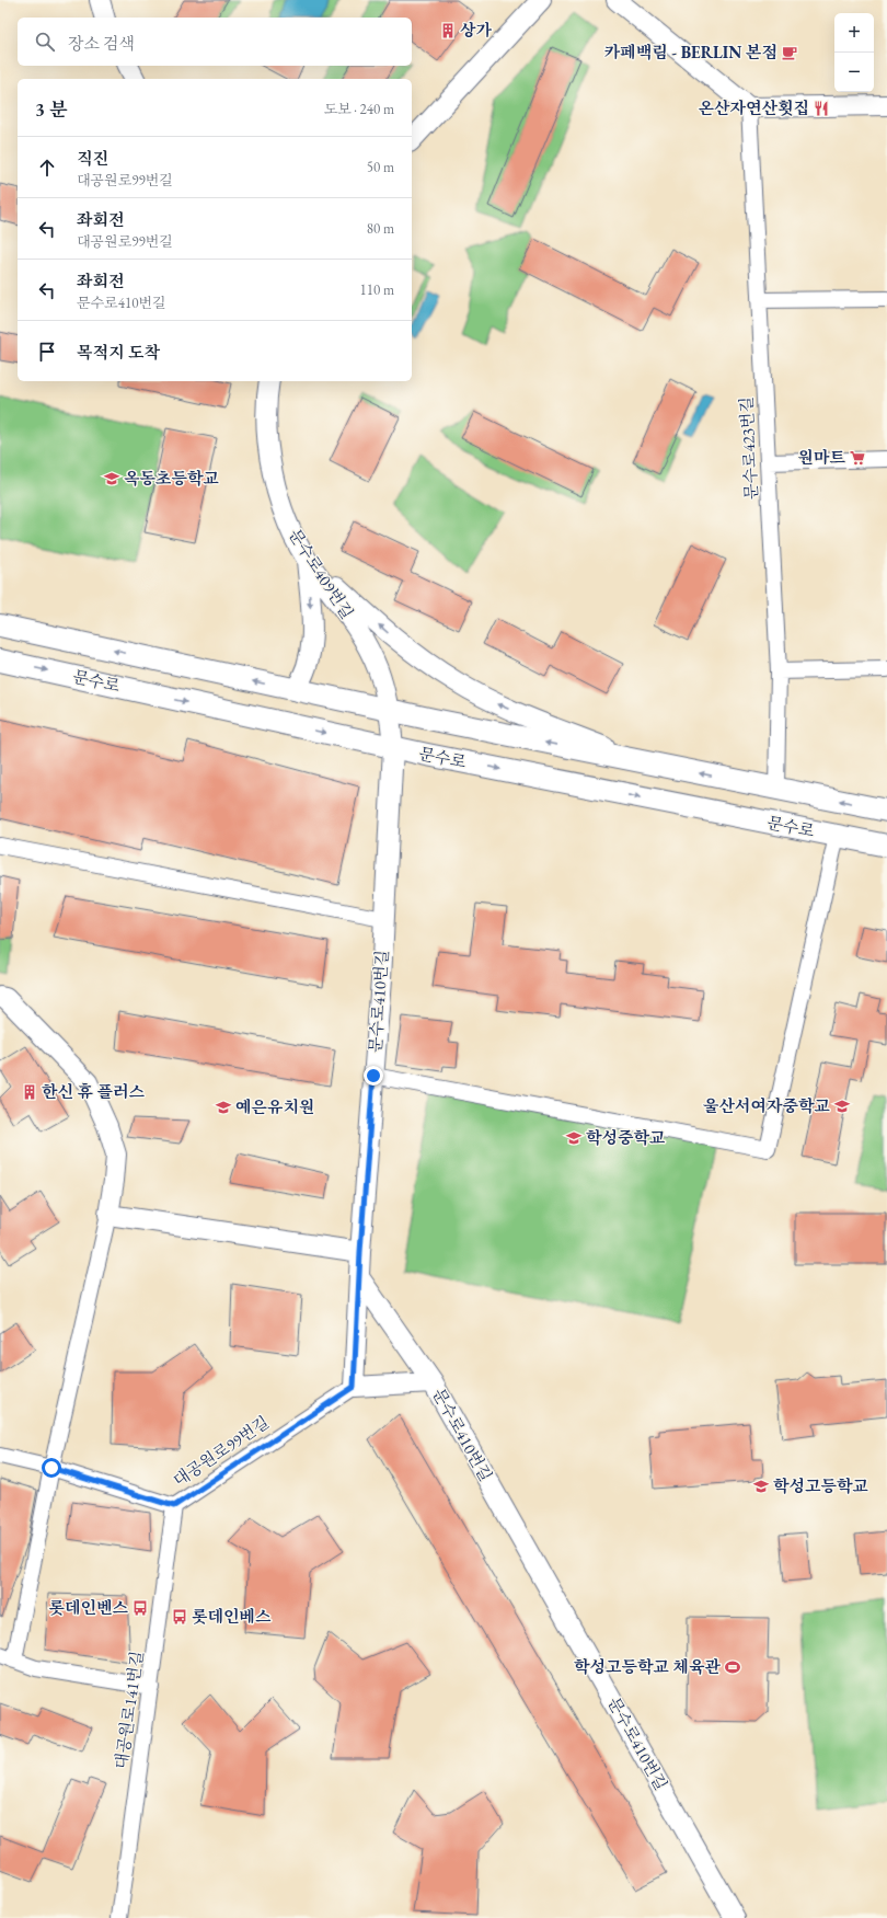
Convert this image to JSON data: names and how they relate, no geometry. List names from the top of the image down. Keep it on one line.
{"streets":{"main road":["문수로"],"street":["문수로423번길","문수로409번길","문수로410번길","대공원로99번길","대공원로141번길"]},"crossings":[["문수로423번길","문수로"],["문수로409번길","문수로"],["문수로409번길","문수로410번길"],["문수로","문수로410번길"],["문수로410번길","대공원로99번길"],["대공원로99번길","대공원로141번길"]],"places":{"building":["상가","한신 휴 플러스"],"cafe":["카페백림 - BERLIN 본점"],"restaurant":["온산자연산횟집"],"supermarket":["원마트"],"school or university":["옥동초등학교","울산서여자중학교","예은유치원","학성중학교","학성고등학교"],"bus stop":["롯데인벤스","롯데인베스"],"sports":["학성고등학교 체육관"]},"page":{"map_buttons":["+","−"],"search":"장소 검색","heading":["3 분","도보 · 240 m"],"list":[["직진","대공원로99번길","50 m"],["좌회전","대공원로99번길","80 m"],["좌회전","문수로410번길","110 m"],"목적지 도착"]}}
